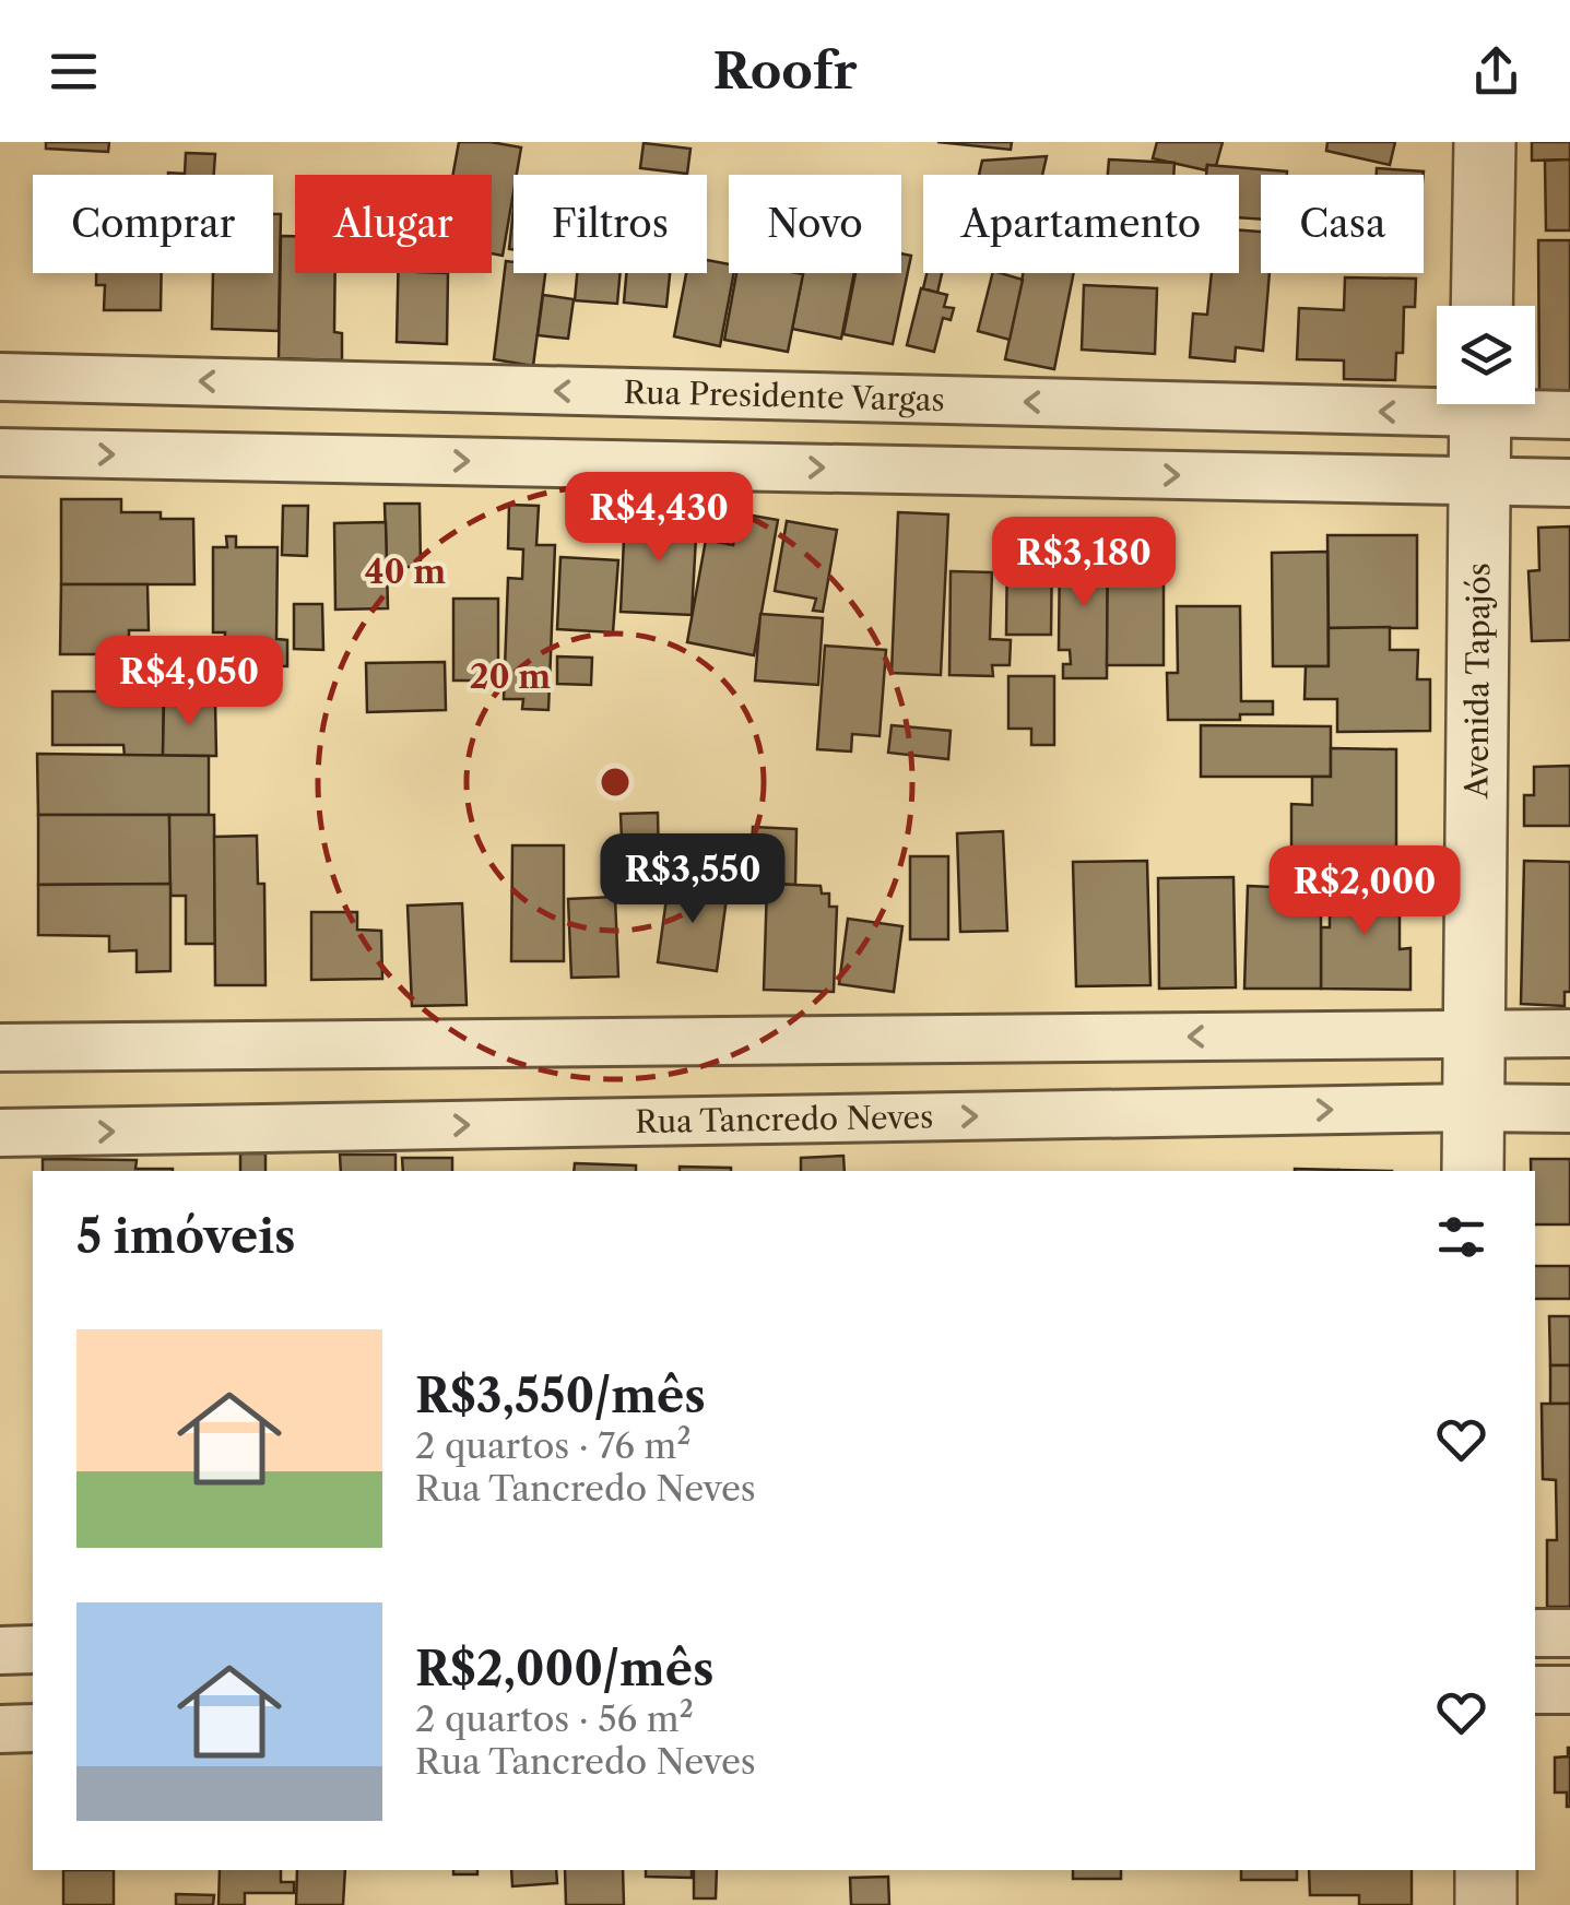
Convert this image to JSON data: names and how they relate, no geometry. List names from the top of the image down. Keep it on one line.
{"streets":{"street":["Rua Presidente Vargas","Avenida Tapajós","Rua Tancredo Neves"]},"crossings":[["Avenida Tapajós","Rua Tancredo Neves"]],"page":{"header":"Roofr","chip":["Comprar","Alugar","Filtros","Novo","Apartamento","Casa"],"price":["R$4,430","R$3,180","R$4,050","R$3,550","R$2,000"],"heading":"5 imóveis","list":[{"name":"R$3,550/mês","note":"2 quartos · 76 m² · Rua Tancredo Neves"},{"name":"R$2,000/mês","note":"2 quartos · 56 m² · Rua Tancredo Neves"}]},"rings":["40 m","20 m"]}
